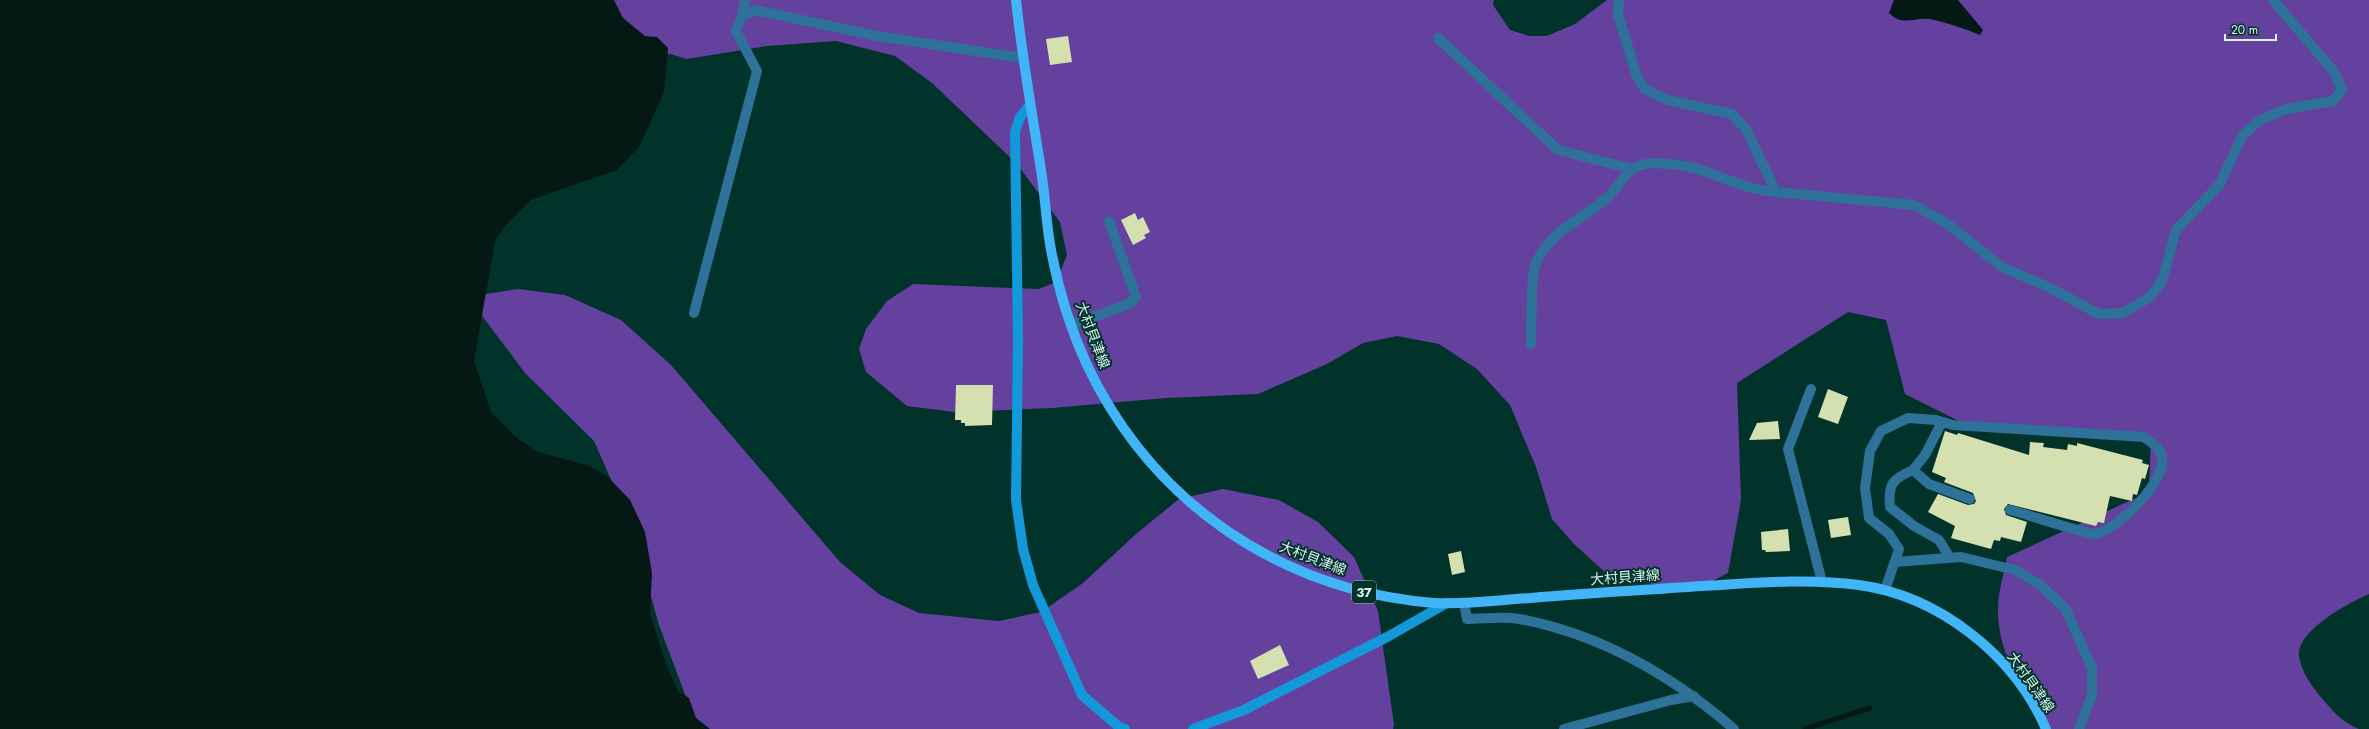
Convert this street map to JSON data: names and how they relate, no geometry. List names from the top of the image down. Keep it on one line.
{"streets":{"main road":["大村貝津線","37"]},"scale_bar":"20 m"}
